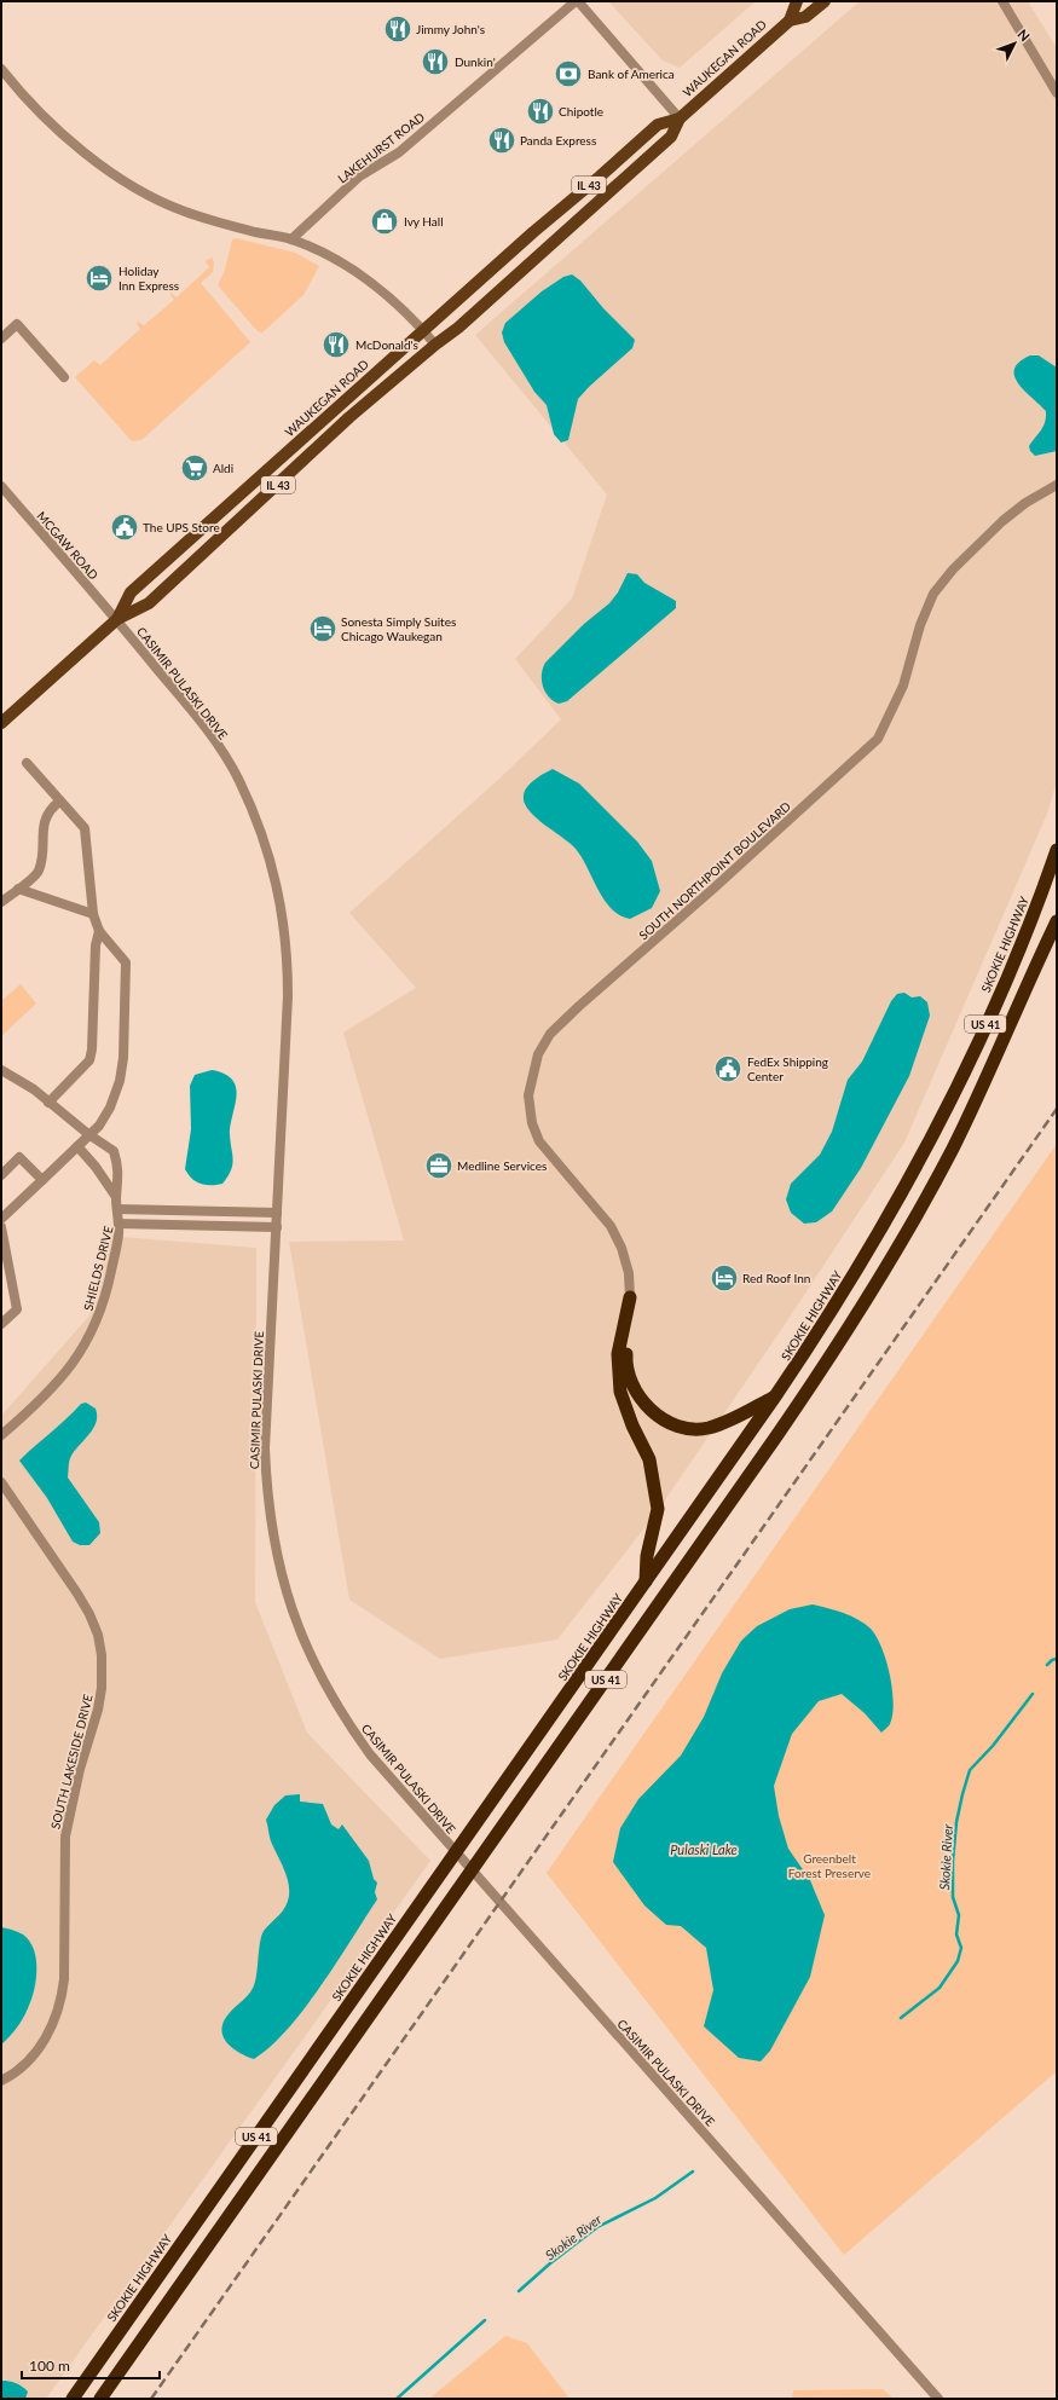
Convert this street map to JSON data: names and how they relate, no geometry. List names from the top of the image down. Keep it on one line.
{"streets":{"highway":["SKOKIE HIGHWAY","US 41"],"main road":["WAUKEGAN ROAD","IL 43"],"street":["LAKEHURST ROAD","MCGAW ROAD","CASIMIR PULASKI DRIVE","SOUTH NORTHPOINT BOULEVARD","SHIELDS DRIVE","SOUTH LAKESIDE DRIVE"]},"crossings":[["WAUKEGAN ROAD","MCGAW ROAD"],["WAUKEGAN ROAD","CASIMIR PULASKI DRIVE"],["MCGAW ROAD","CASIMIR PULASKI DRIVE"],["CASIMIR PULASKI DRIVE","SHIELDS DRIVE"]],"water":["Pulaski Lake","Skokie River"],"parks":["Greenbelt Forest Preserve"],"places":{"restaurant":["Jimmy John's","Dunkin'","Chipotle","Panda Express","McDonald's"],"bank":["Bank of America"],"shop":["Ivy Hall"],"hotel":["Holiday Inn Express","Sonesta Simply Suites Chicago Waukegan","Red Roof Inn"],"supermarket":["Aldi"],"public building":["The UPS Store","FedEx Shipping Center"],"office":["Medline Services"]},"scale_bar":"100 m","north":"top right"}
